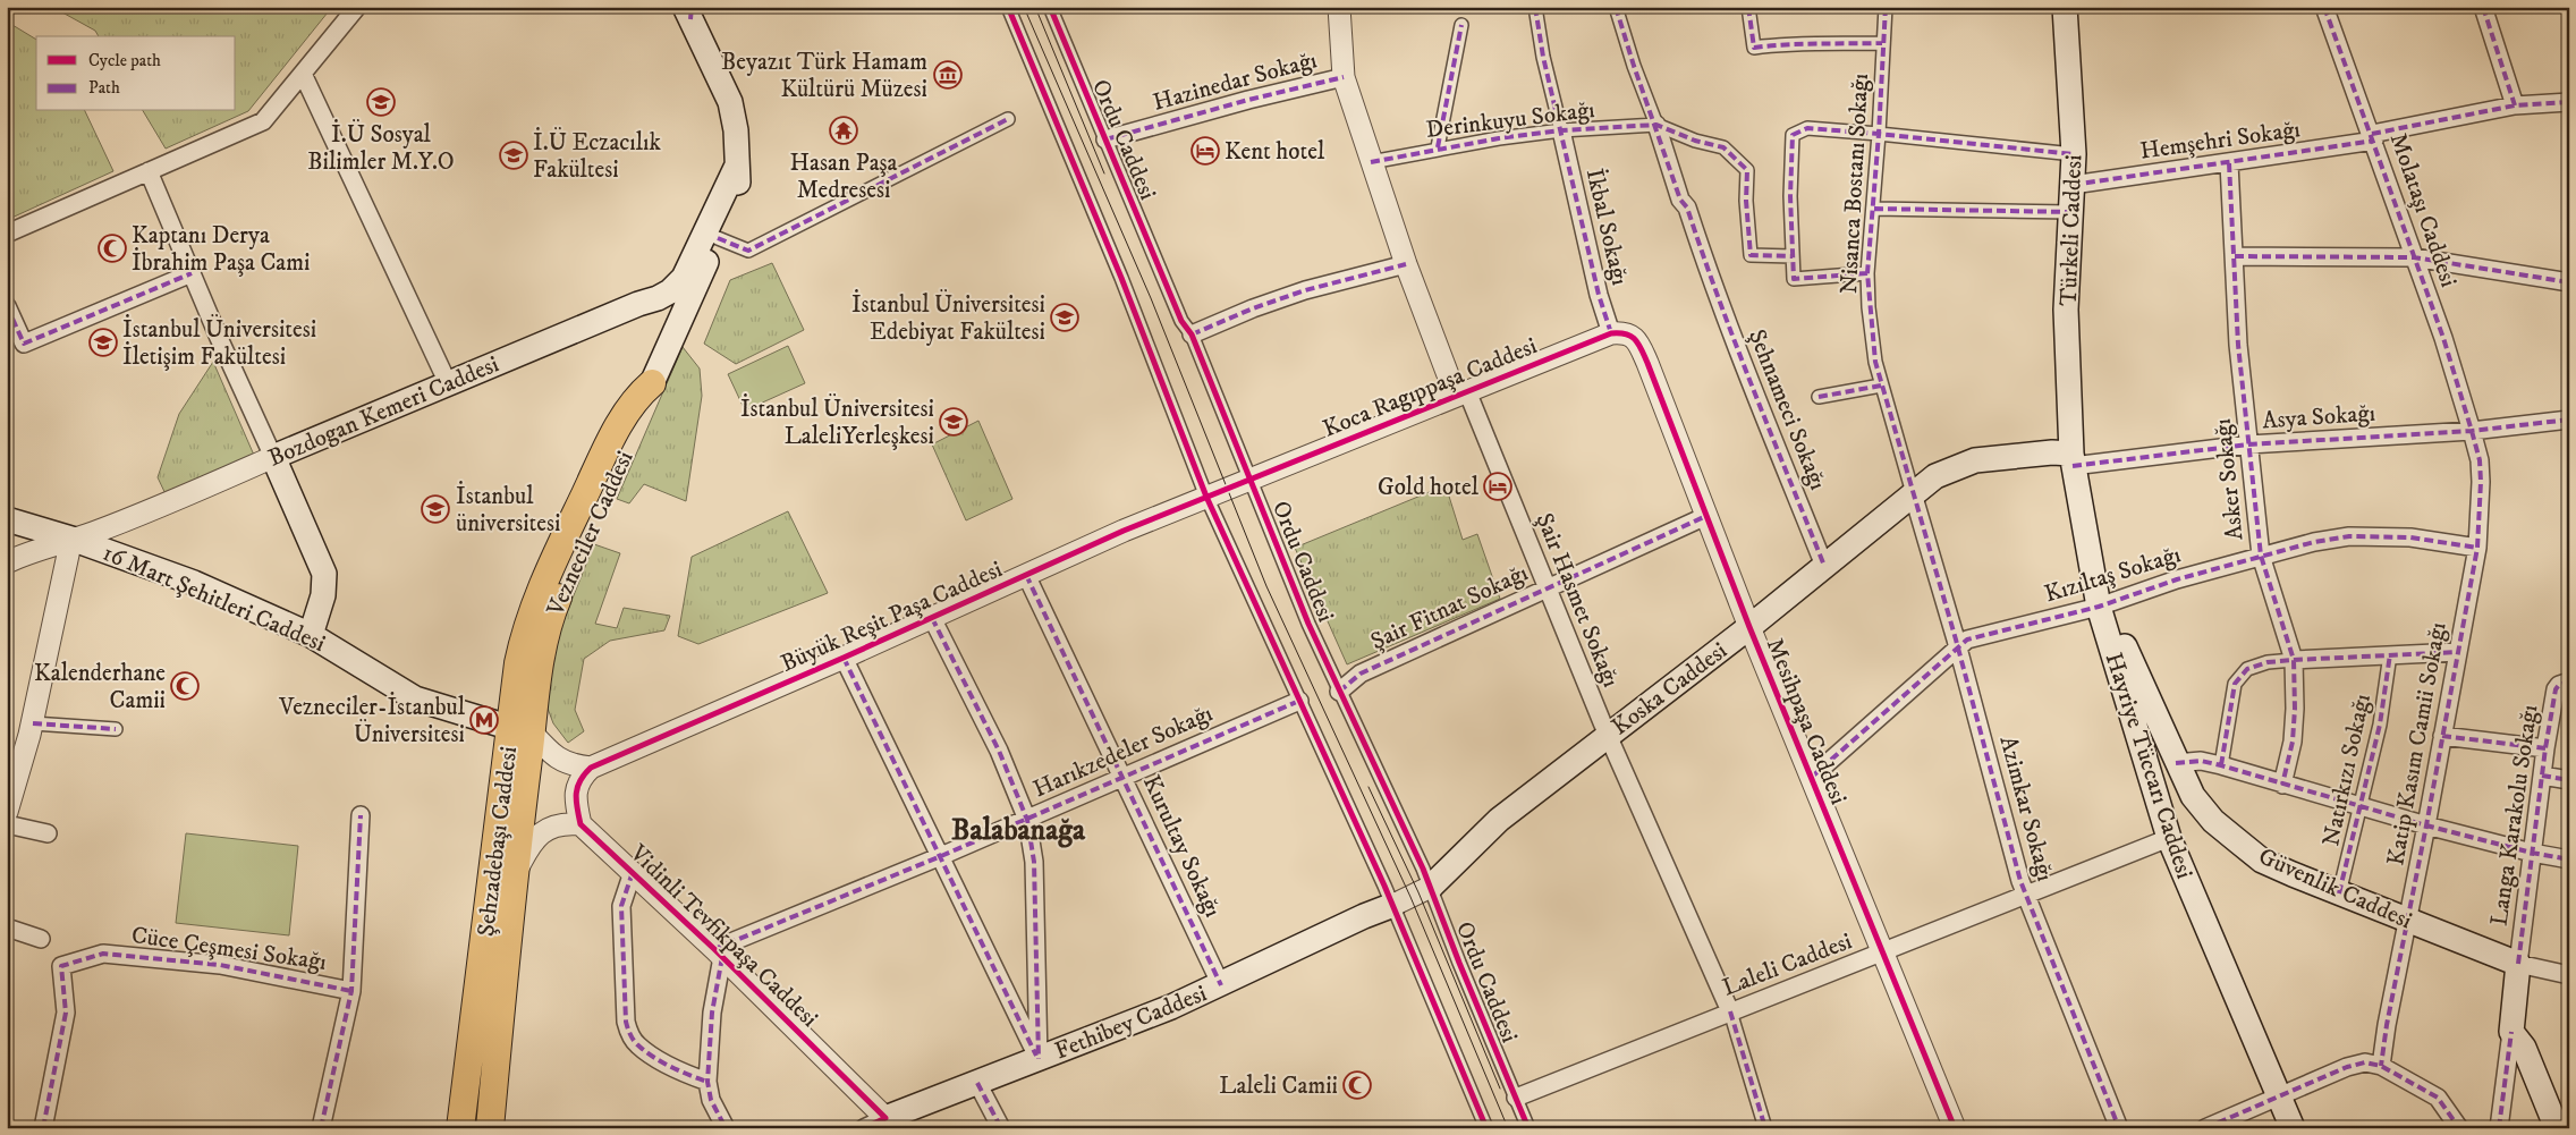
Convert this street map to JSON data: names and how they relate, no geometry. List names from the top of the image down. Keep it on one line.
{"streets":{"main road":["Türkeli Caddesi","Bozdogan Kemeri Caddesi","Vezneciler Caddesi","16 Mart Şehitleri Caddesi","Koska Caddesi","Hayriye Tüccarı Caddesi","Şehzadebaşı Caddesi","Güvenlik Caddesi","Fethibey Caddesi"],"street":["Hazinedar Sokağı","Derinkuyu Sokağı","Ordu Caddesi","Hemşehri Sokağı","Nisanca Bostanı Sokağı","Molataşı Caddesi","İkbal Sokağı","Koca Ragıppaşa Caddesi","Şehnameci Sokağı","Asya Sokağı","Asker Sokağı","Kızıltaş Sokağı","Şair Hasmet Sokağı","Şair Fitnat Sokağı","Büyük Reşit Paşa Caddesi","Mesihpaşa Caddesi","Katip Kasım Camii Sokağı","Harıkzedeler Sokağı","Natırkızı Sokağı","Azimkar Sokağı","Langa Karakolu Sokağı","Kurultay Sokağı","Vidinli Tevfikpaşa Caddesi","Cüce Çeşmesi Sokağı","Laleli Caddesi"]},"crossings":[["Hazinedar Sokağı","Ordu Caddesi"],["Derinkuyu Sokağı","İkbal Sokağı"],["Derinkuyu Sokağı","Şehnameci Sokağı"],["Ordu Caddesi","Koca Ragıppaşa Caddesi"],["Ordu Caddesi","Şair Fitnat Sokağı"],["Ordu Caddesi","Koska Caddesi"],["Ordu Caddesi","Laleli Caddesi"],["Hemşehri Sokağı","Molataşı Caddesi"],["Hemşehri Sokağı","Türkeli Caddesi"],["Hemşehri Sokağı","Asker Sokağı"],["Nisanca Bostanı Sokağı","Koska Caddesi"],["Nisanca Bostanı Sokağı","Azimkar Sokağı"],["Molataşı Caddesi","Asya Sokağı"],["Molataşı Caddesi","Katip Kasım Camii Sokağı"],["İkbal Sokağı","Koca Ragıppaşa Caddesi"],["İkbal Sokağı","Mesihpaşa Caddesi"],["Türkeli Caddesi","Asya Sokağı"],["Türkeli Caddesi","Koska Caddesi"],["Türkeli Caddesi","Hayriye Tüccarı Caddesi"],["Koca Ragıppaşa Caddesi","Şair Hasmet Sokağı"],["Koca Ragıppaşa Caddesi","Büyük Reşit Paşa Caddesi"],["Koca Ragıppaşa Caddesi","Mesihpaşa Caddesi"],["Şehnameci Sokağı","Koska Caddesi"],["Bozdogan Kemeri Caddesi","Vezneciler Caddesi"],["Bozdogan Kemeri Caddesi","16 Mart Şehitleri Caddesi"],["Asya Sokağı","Asker Sokağı"],["Asya Sokağı","Koska Caddesi"],["Asya Sokağı","Katip Kasım Camii Sokağı"],["Asya Sokağı","Hayriye Tüccarı Caddesi"],["Asker Sokağı","Kızıltaş Sokağı"],["Vezneciler Caddesi","16 Mart Şehitleri Caddesi"],["Vezneciler Caddesi","Şehzadebaşı Caddesi"],["Kızıltaş Sokağı","Mesihpaşa Caddesi"],["Kızıltaş Sokağı","Katip Kasım Camii Sokağı"],["Kızıltaş Sokağı","Hayriye Tüccarı Caddesi"],["Kızıltaş Sokağı","Azimkar Sokağı"],["Kızıltaş Sokağı","Güvenlik Caddesi"],["16 Mart Şehitleri Caddesi","Şehzadebaşı Caddesi"],["Şair Hasmet Sokağı","Şair Fitnat Sokağı"],["Şair Hasmet Sokağı","Koska Caddesi"],["Şair Hasmet Sokağı","Laleli Caddesi"],["Şair Fitnat Sokağı","Mesihpaşa Caddesi"],["Büyük Reşit Paşa Caddesi","Kurultay Sokağı"],["Koska Caddesi","Mesihpaşa Caddesi"],["Koska Caddesi","Hayriye Tüccarı Caddesi"],["Koska Caddesi","Azimkar Sokağı"],["Mesihpaşa Caddesi","Laleli Caddesi"],["Katip Kasım Camii Sokağı","Güvenlik Caddesi"],["Harıkzedeler Sokağı","Kurultay Sokağı"],["Harıkzedeler Sokağı","Vidinli Tevfikpaşa Caddesi"],["Hayriye Tüccarı Caddesi","Güvenlik Caddesi"],["Hayriye Tüccarı Caddesi","Laleli Caddesi"],["Natırkızı Sokağı","Güvenlik Caddesi"],["Azimkar Sokağı","Laleli Caddesi"],["Langa Karakolu Sokağı","Güvenlik Caddesi"],["Kurultay Sokağı","Fethibey Caddesi"],["Vidinli Tevfikpaşa Caddesi","Fethibey Caddesi"]],"districts":["Balabanağa"],"places":{"museum":["Beyazıt Türk Hamam Kültürü Müzesi"],"school or university":["İ.Ü Sosyal Bilimler M.Y.O","İ.Ü Eczacılık Fakültesi","İstanbul Üniversitesi Edebiyat Fakültesi","İstanbul Üniversitesi İletişim Fakültesi","İstanbul Üniversitesi LaleliYerleşkesi","İstanbul üniversitesi"],"temple":["Hasan Paşa Medresesi"],"hotel":["Kent hotel","Gold hotel"],"mosque":["Kaptanı Derya İbrahim Paşa Cami","Kalenderhane Camii","Laleli Camii"],"metro station":["Vezneciler-İstanbul Üniversitesi"]},"legend":["Cycle path","Path"]}
